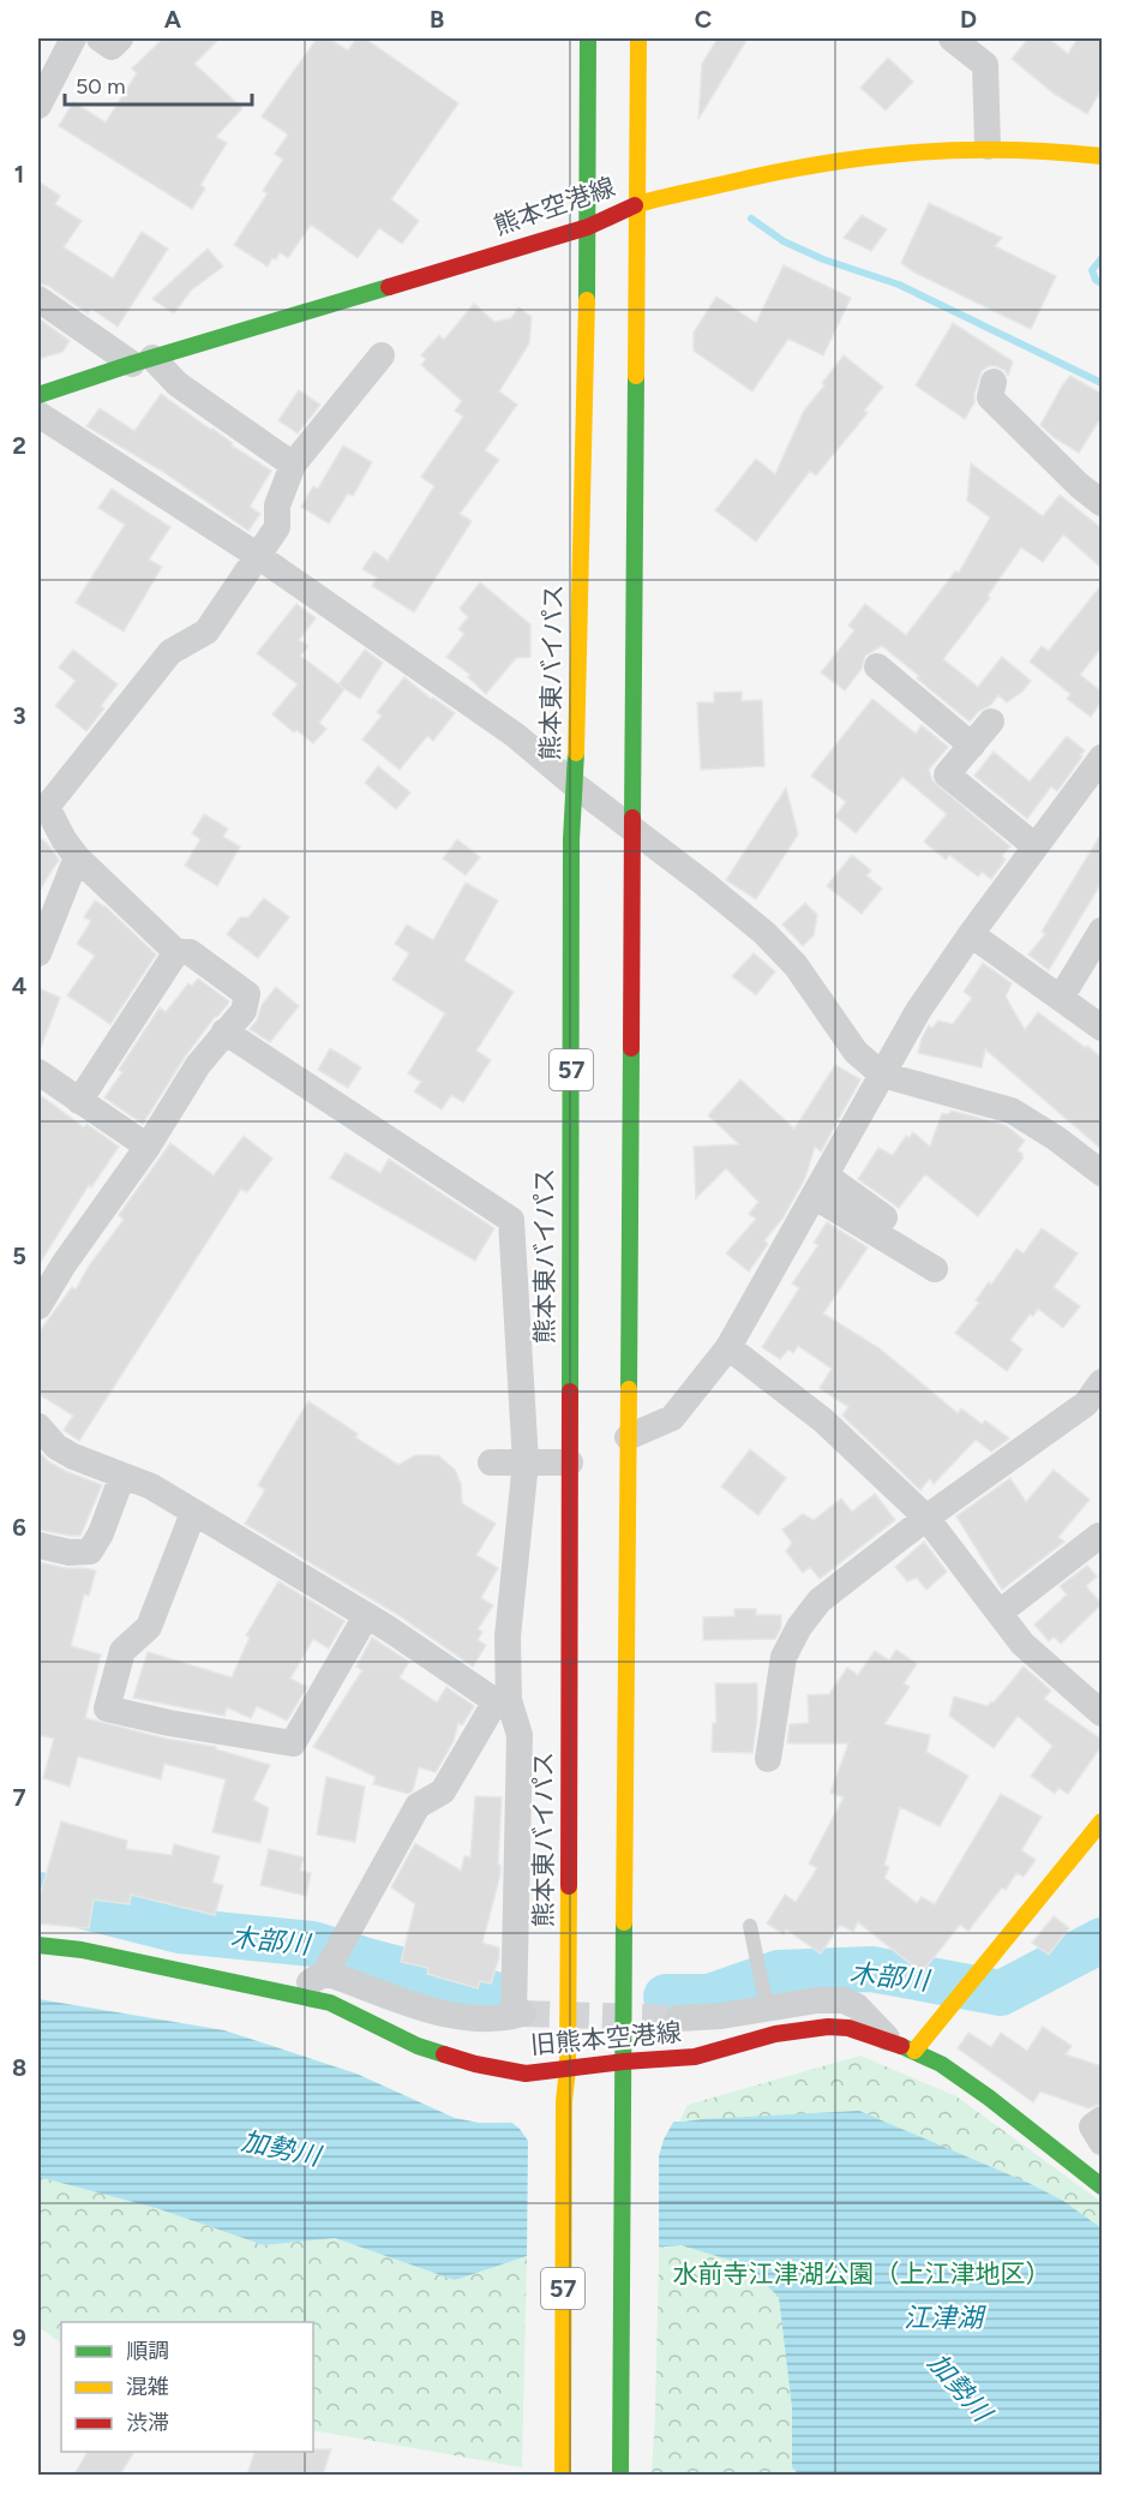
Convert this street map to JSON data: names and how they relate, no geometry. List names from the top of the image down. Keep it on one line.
{"streets":{"main road":["熊本空港線","熊本東バイパス","57","旧熊本空港線"]},"crossings":[["熊本空港線","熊本東バイパス"],["熊本空港線","57"],["熊本東バイパス","旧熊本空港線"],["57","旧熊本空港線"]],"water":["木部川","加勢川","江津湖"],"parks":["水前寺江津湖公園（上江津地区）"],"legend":["順調","混雑","渋滞"],"scale_bar":"50 m","grid":{"columns":["A","B","C","D"],"rows":["1","2","3","4","5","6","7","8","9"]}}
